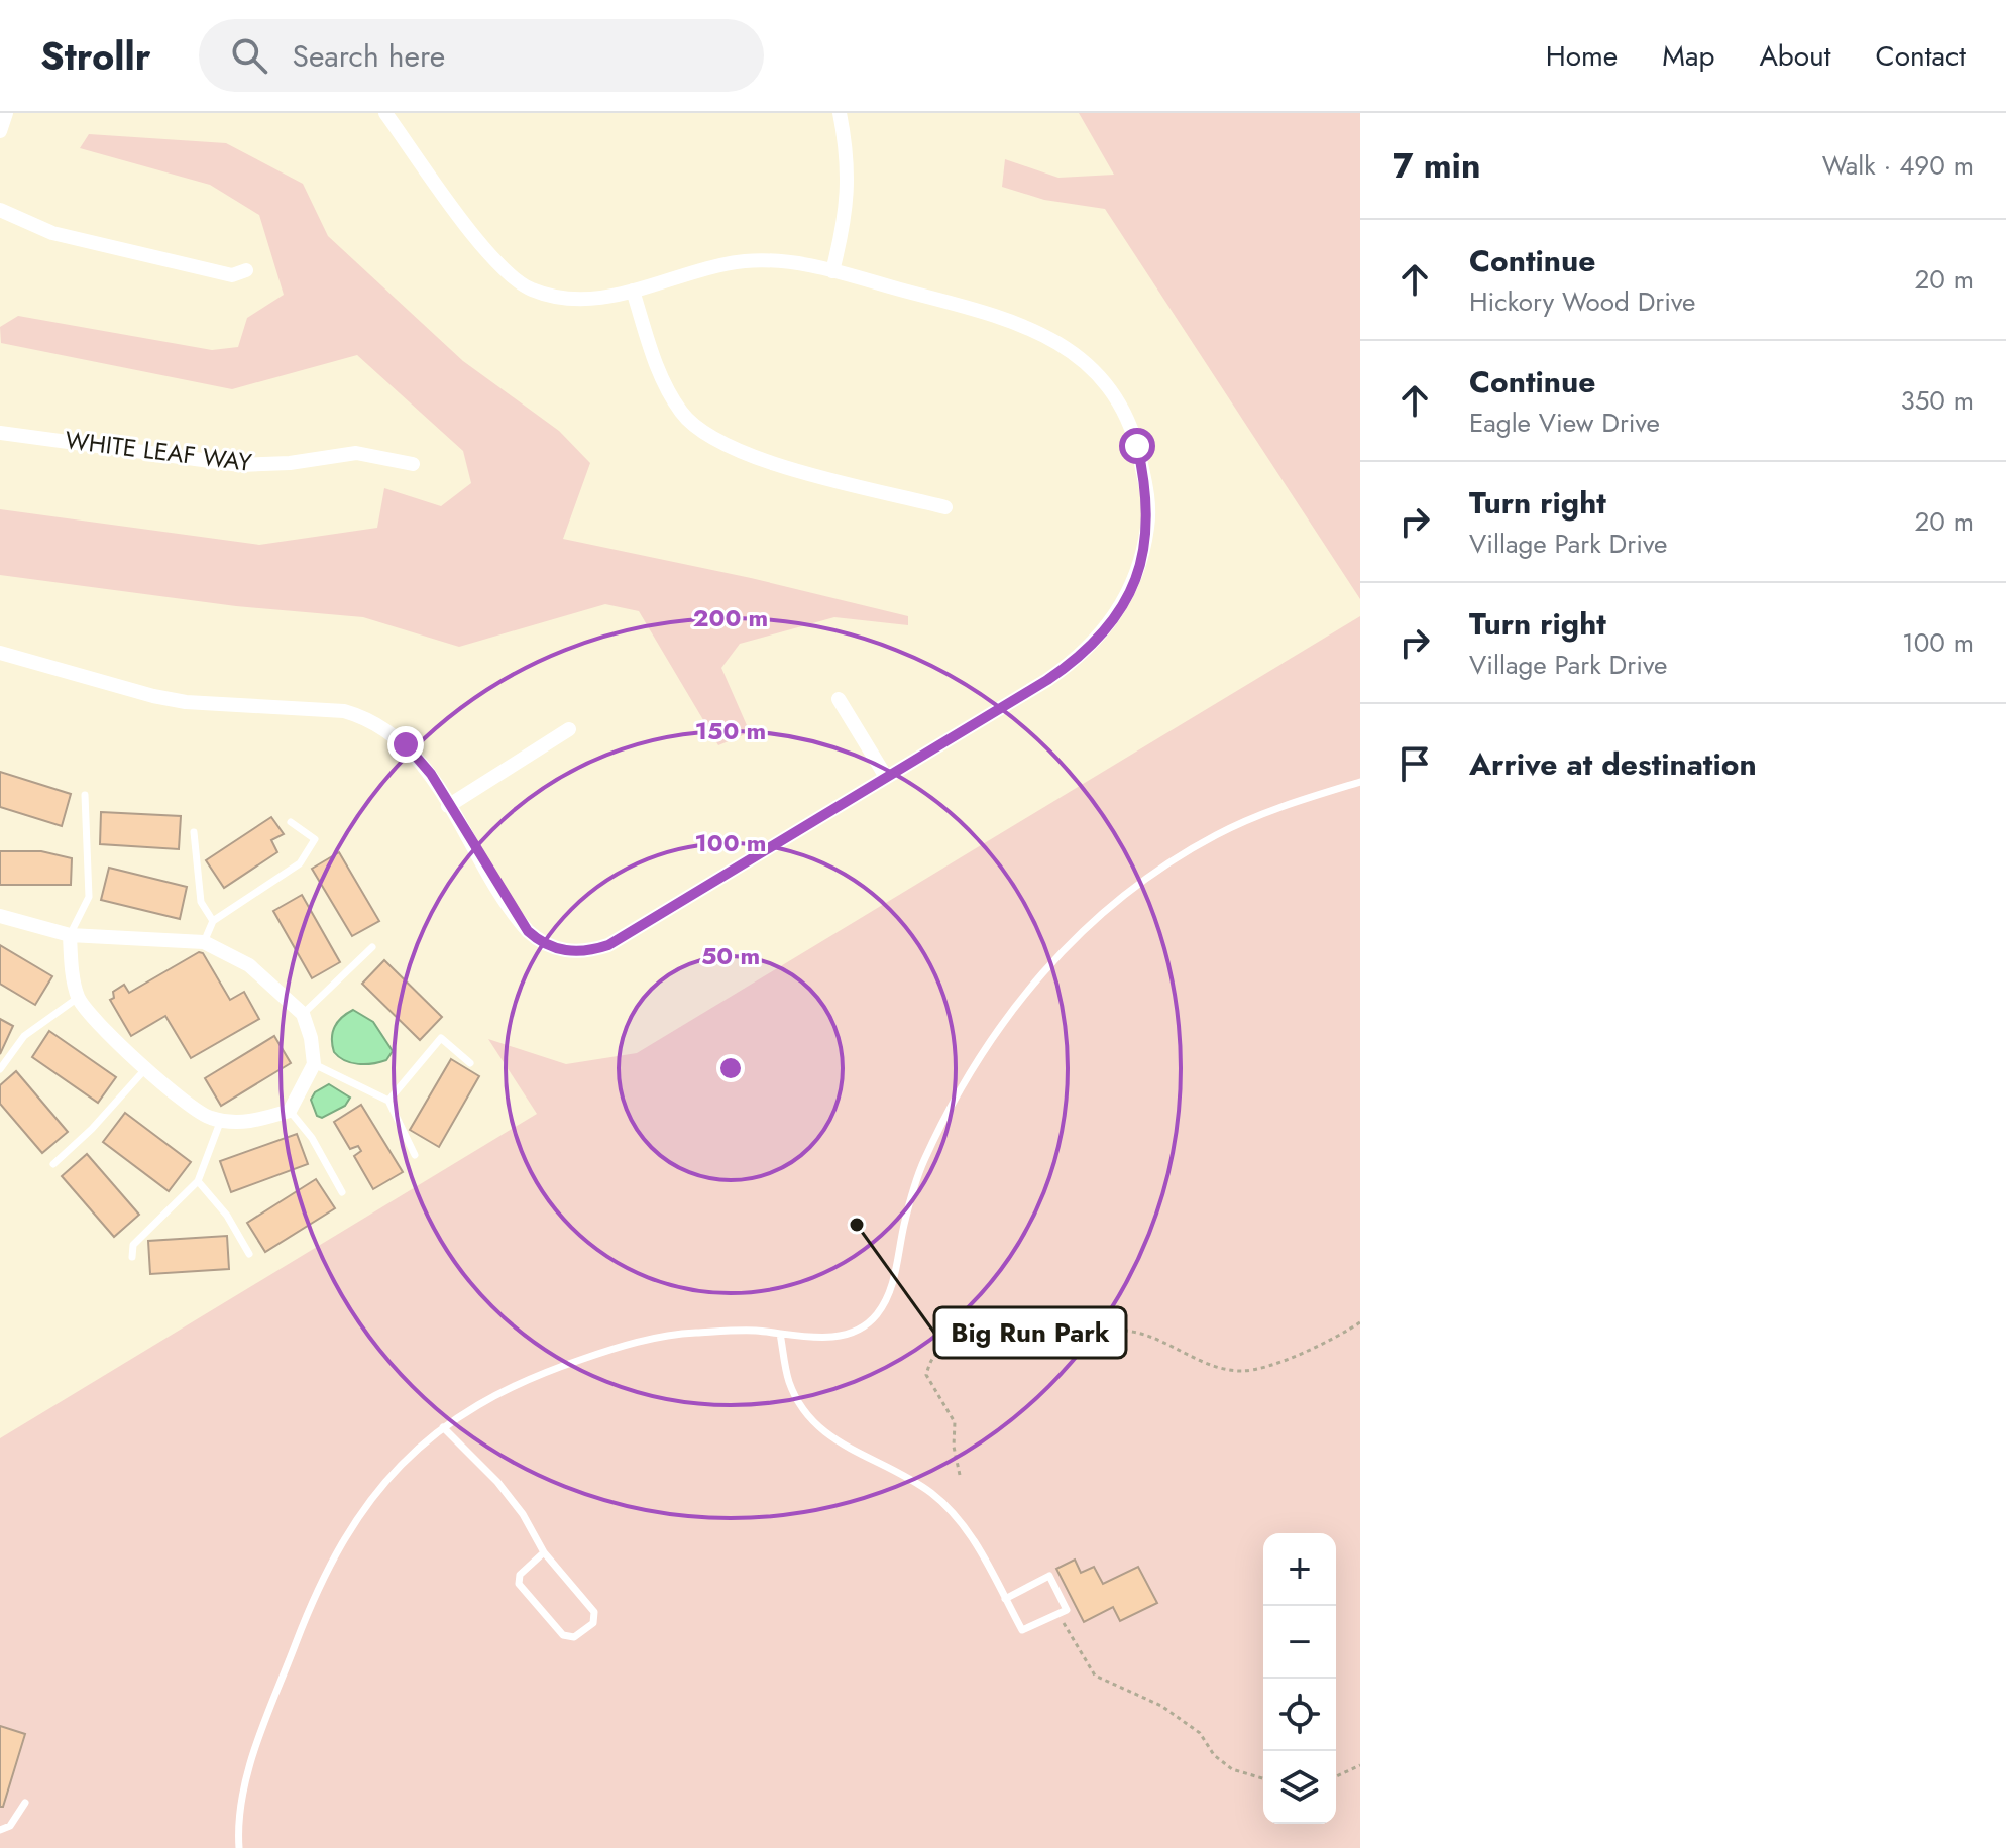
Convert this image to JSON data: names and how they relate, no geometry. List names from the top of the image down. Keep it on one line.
{"streets":{"street":["WHITE LEAF WAY"]},"places":["Big Run Park"],"page":{"header":"Strollr","search":"Search here","nav":["Home","Map","About","Contact"],"heading":["7 min","Walk · 490 m"],"list":[["Continue","Hickory Wood Drive","20 m"],["Continue","Eagle View Drive","350 m"],["Turn right","Village Park Drive","20 m"],["Turn right","Village Park Drive","100 m"],"Arrive at destination"],"map_buttons":["+","−"]},"rings":["200 m","150 m","100 m","50 m"]}
